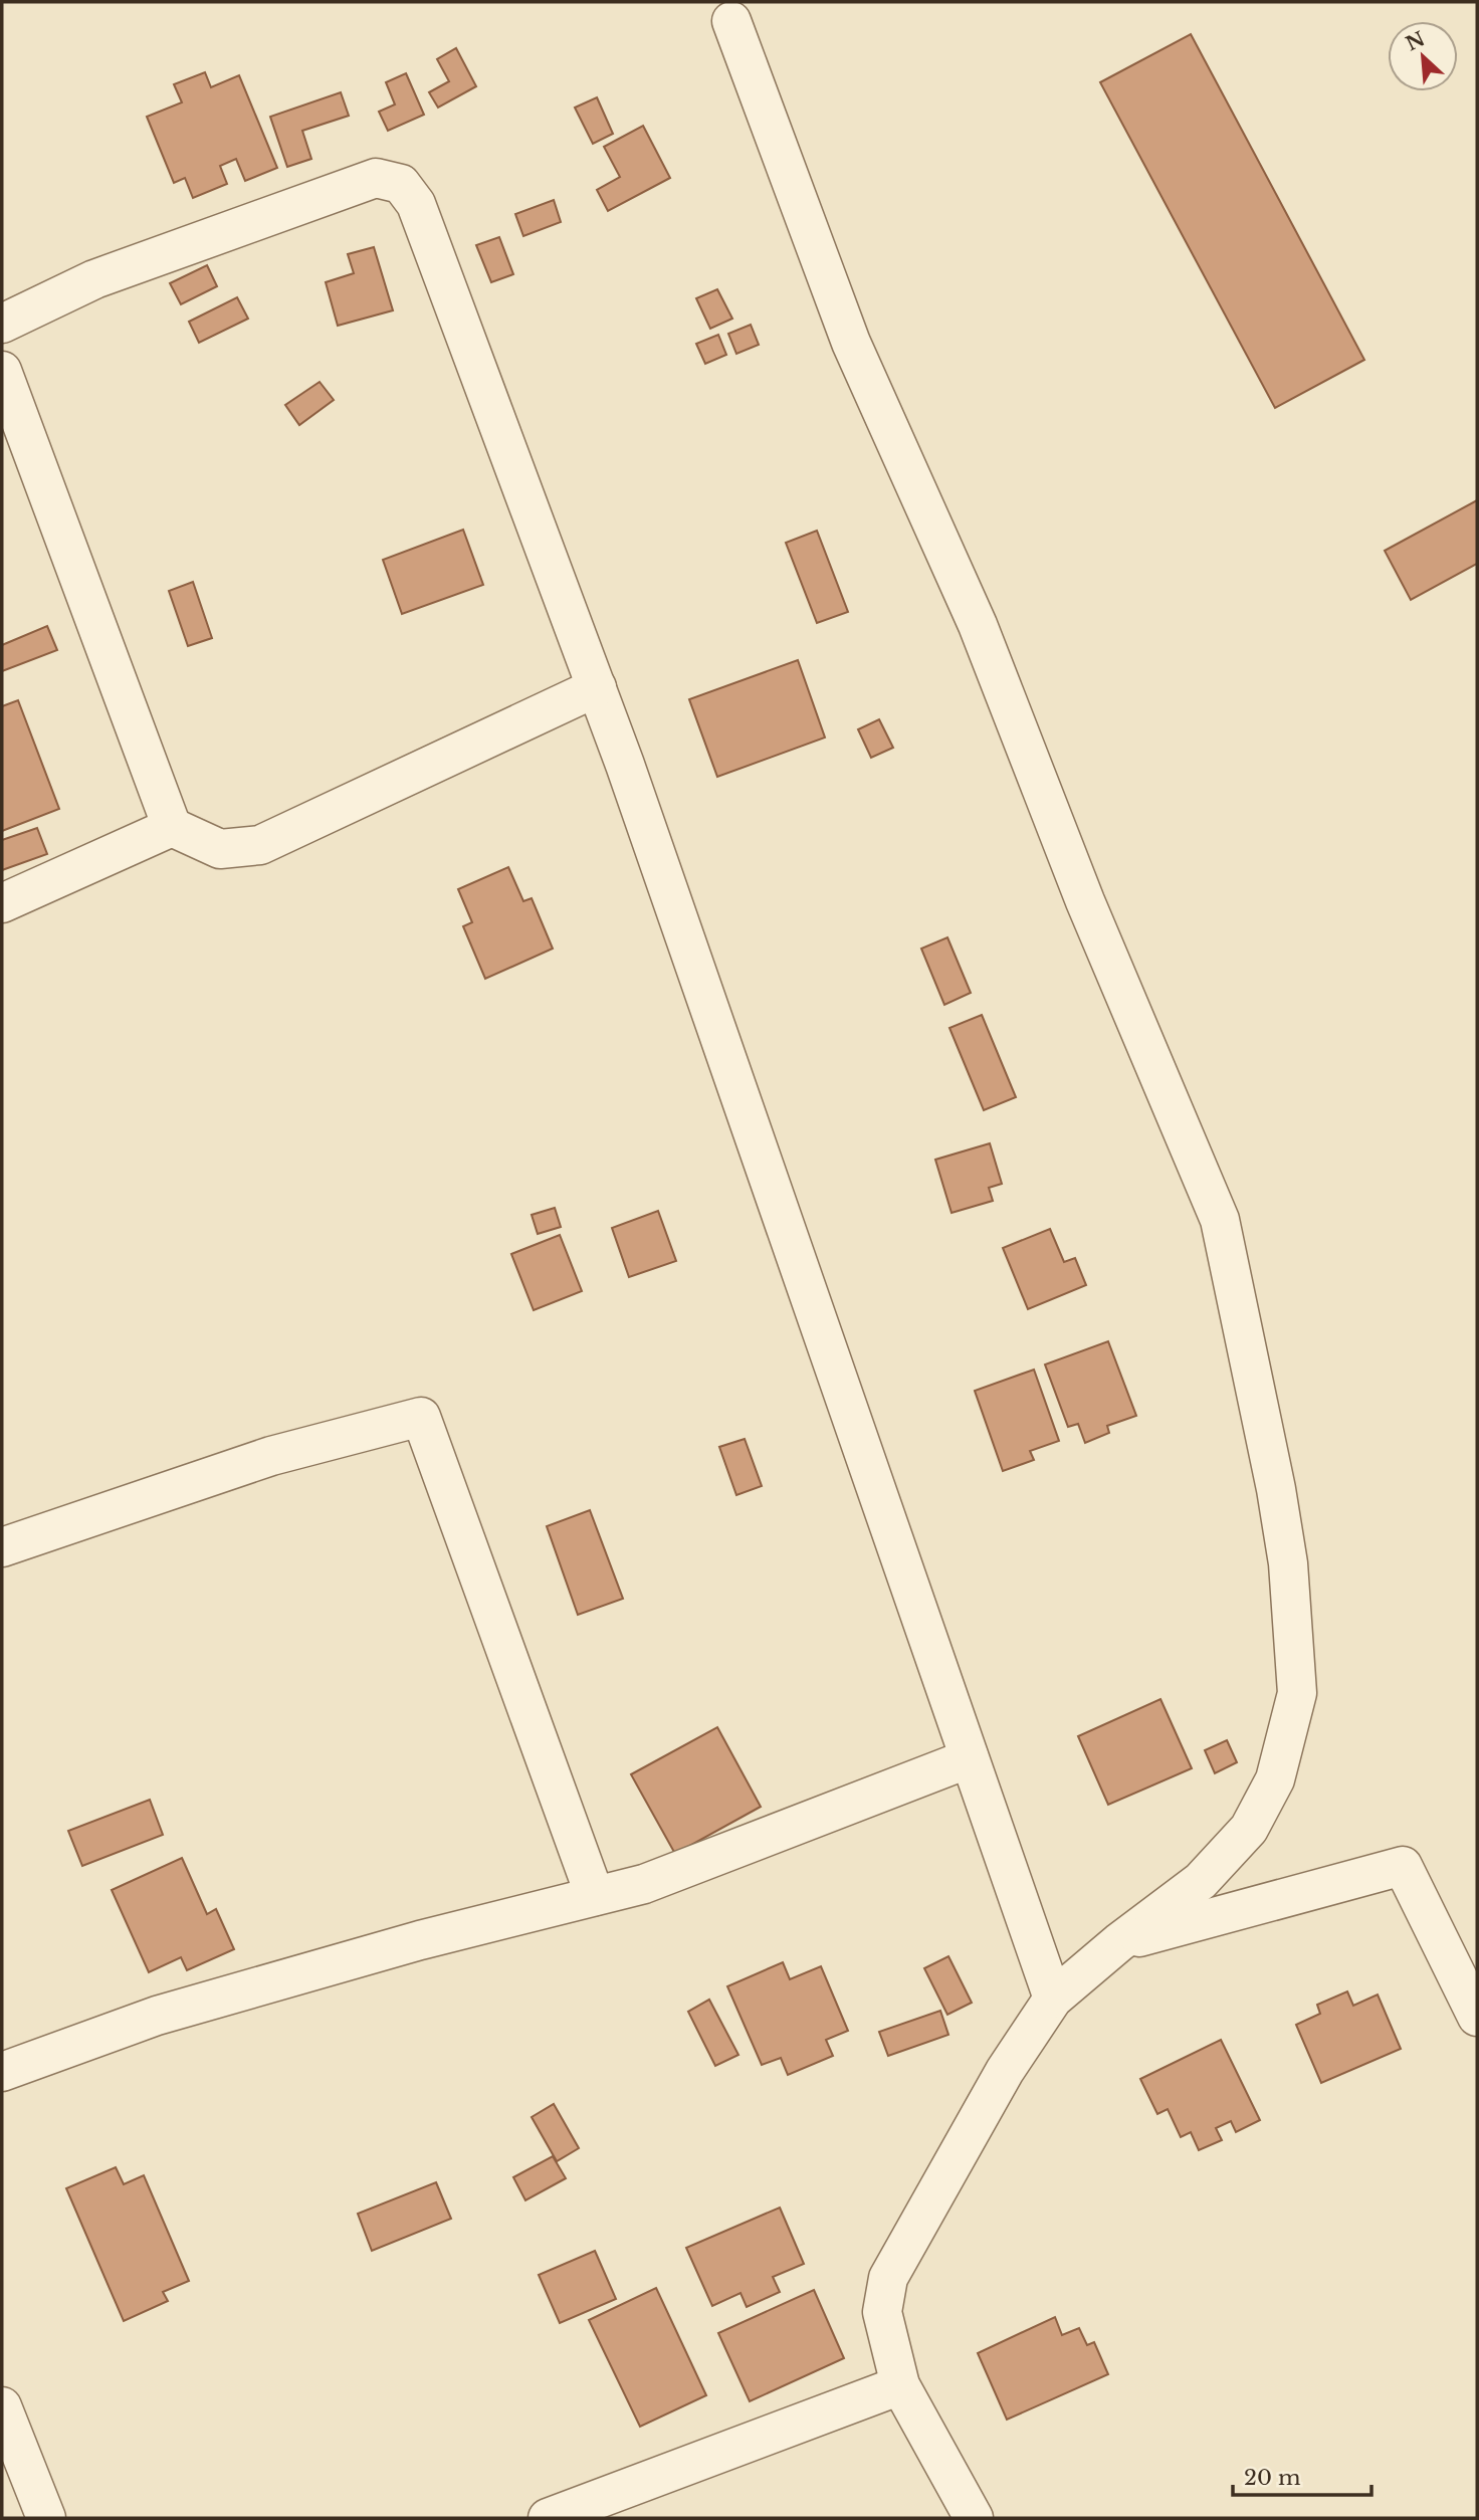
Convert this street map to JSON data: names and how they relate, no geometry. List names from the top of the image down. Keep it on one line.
{"scale_bar":"20 m","north":"top left"}
